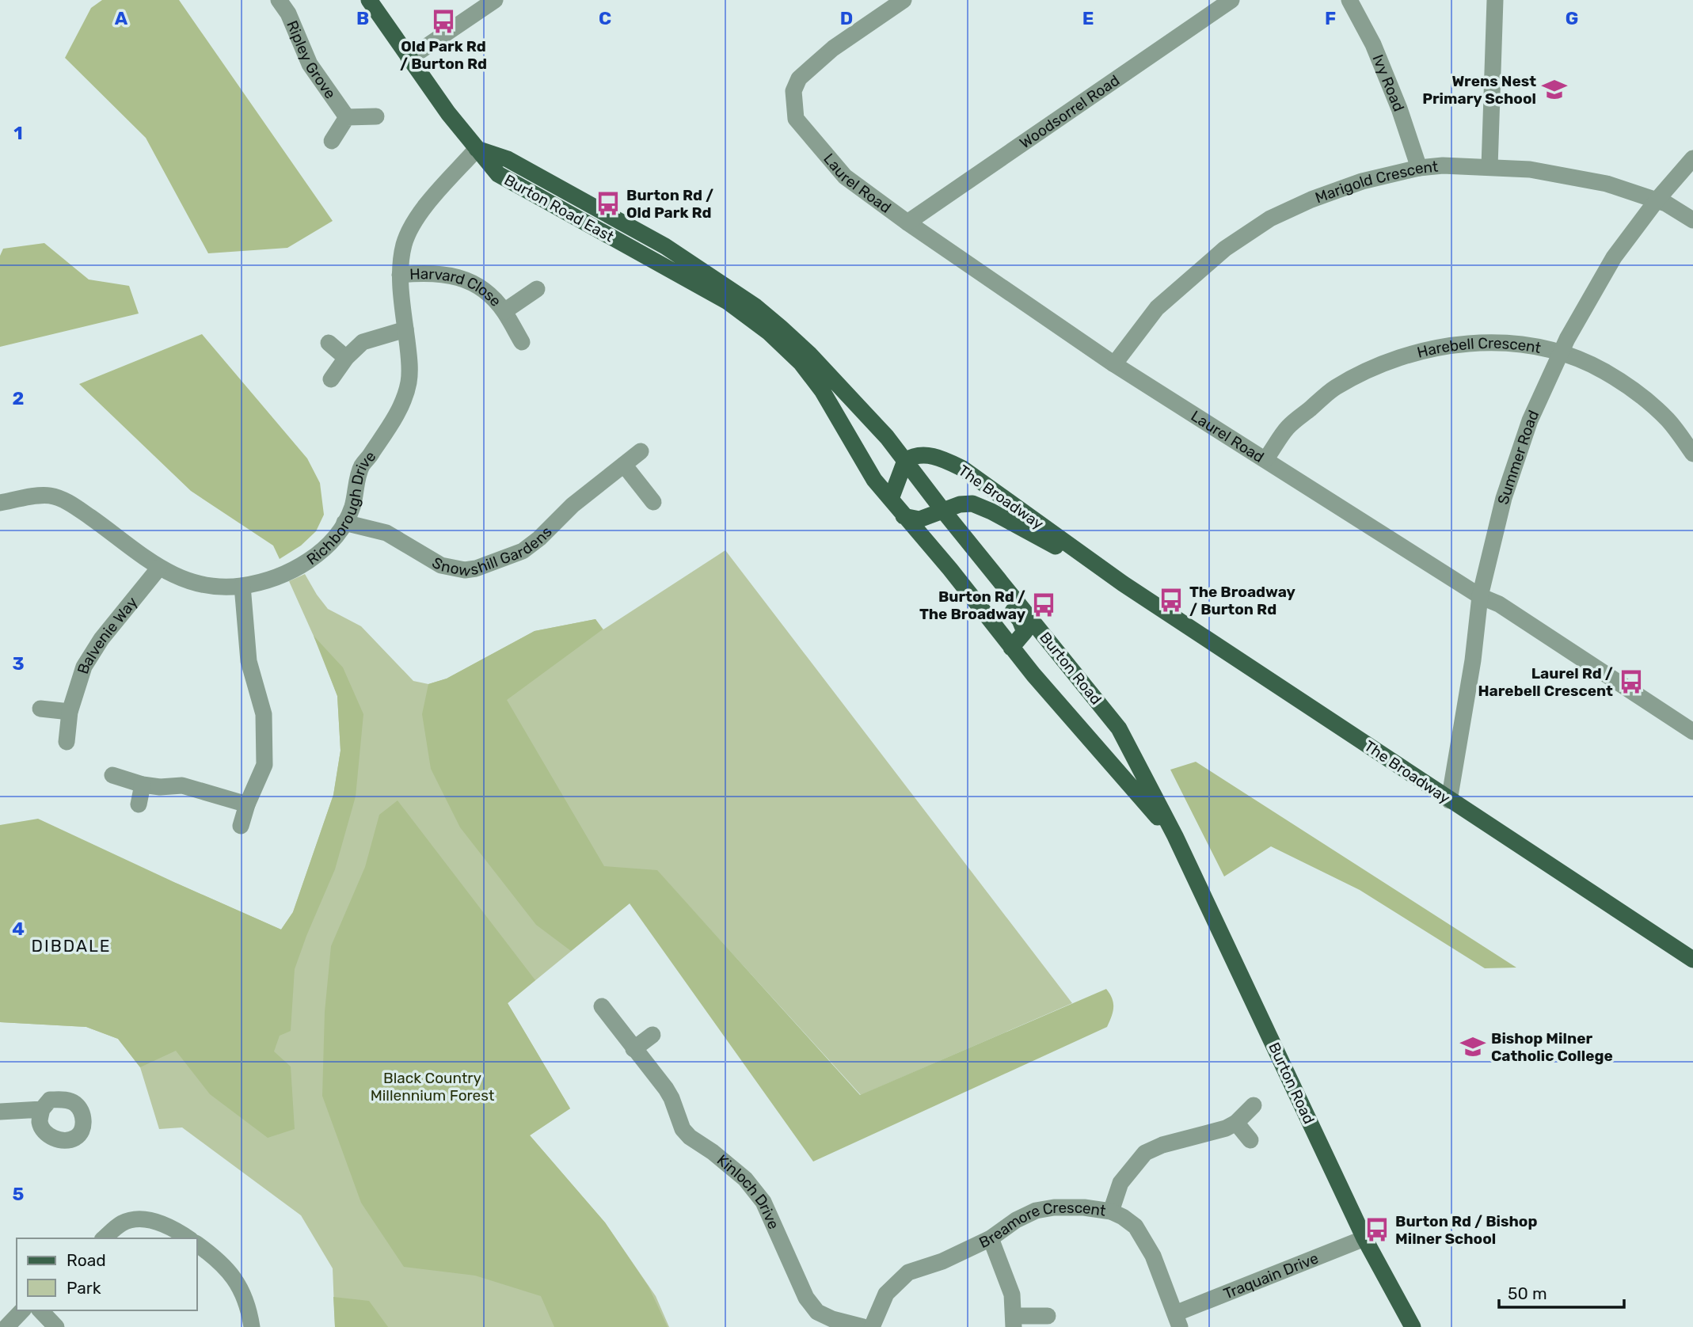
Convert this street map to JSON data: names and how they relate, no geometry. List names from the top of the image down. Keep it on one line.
{"streets":{"main road":["Burton Road East","The Broadway","Burton Road"],"street":["Ripley Grove","Ivy Road","Woodsorrel Road","Laurel Road","Marigold Crescent","Harvard Close","Harebell Crescent","Summer Road","Richborough Drive","Snowshill Gardens","Balvenie Way","Kinloch Drive","Breamore Crescent","Traquain Drive"]},"crossings":[["Ivy Road","Marigold Crescent"],["Woodsorrel Road","Laurel Road"],["Laurel Road","Marigold Crescent"],["Laurel Road","Harebell Crescent"],["Laurel Road","Summer Road"],["Marigold Crescent","Summer Road"],["Burton Road East","The Broadway"],["Burton Road East","Richborough Drive"],["Burton Road East","Burton Road"],["Harvard Close","Richborough Drive"],["Harebell Crescent","Summer Road"],["Summer Road","The Broadway"],["The Broadway","Burton Road"],["Richborough Drive","Snowshill Gardens"],["Richborough Drive","Balvenie Way"],["Burton Road","Traquain Drive"],["Breamore Crescent","Traquain Drive"]],"districts":["DIBDALE"],"parks":["Black Country Millennium Forest"],"places":{"bus stop":["Old Park Rd / Burton Rd","Burton Rd / Old Park Rd","The Broadway / Burton Rd","Burton Rd / The Broadway","Laurel Rd / Harebell Crescent","Burton Rd / Bishop Milner School"],"school or university":["Wrens Nest Primary School","Bishop Milner Catholic College"]},"legend":["Road","Park"],"scale_bar":"50 m","grid":{"columns":["A","B","C","D","E","F","G"],"rows":["1","2","3","4","5"]}}
